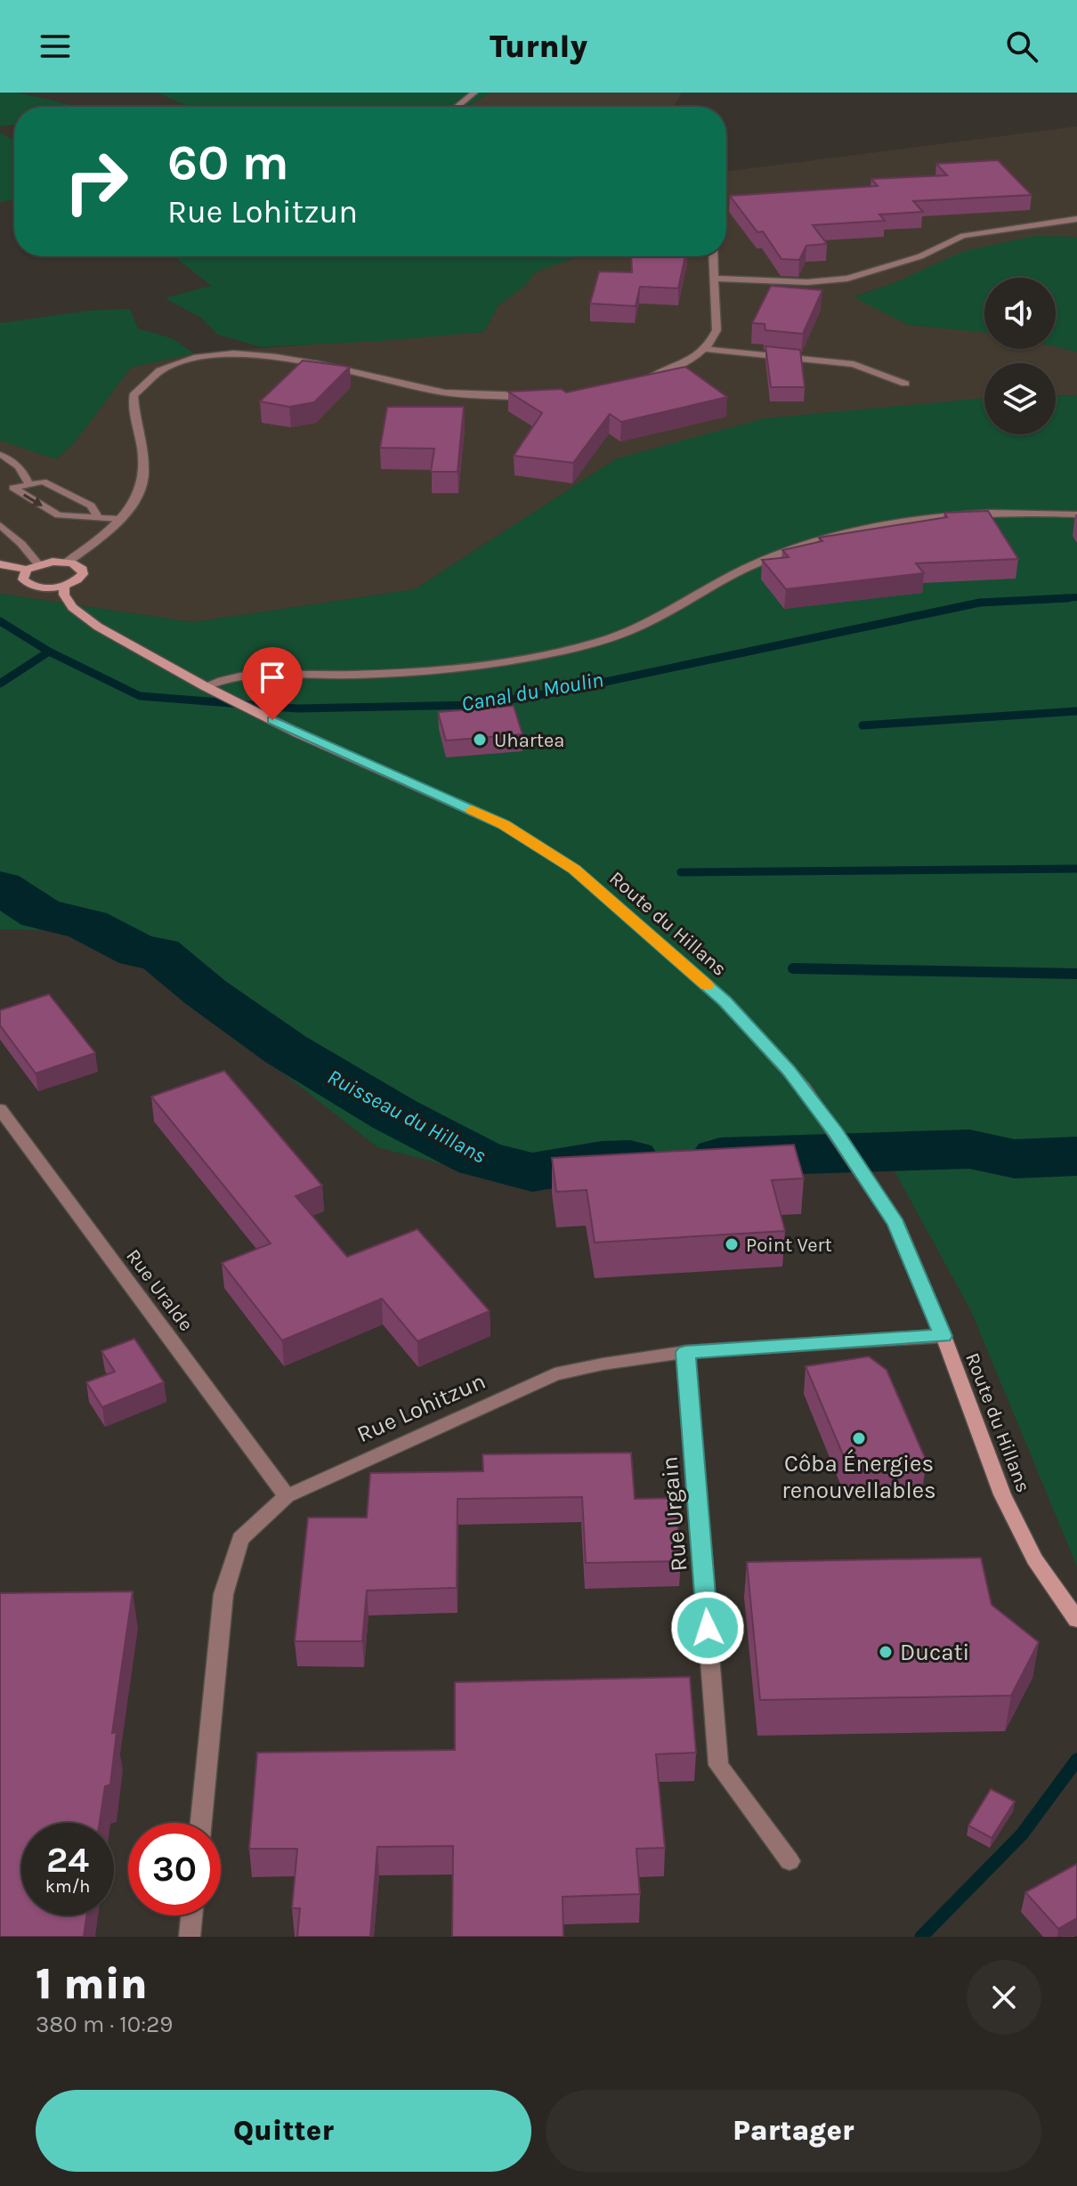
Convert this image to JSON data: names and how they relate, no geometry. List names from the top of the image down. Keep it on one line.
{"streets":{"street":["Route du Hillans","Rue Uralde","Rue Lohitzun","Rue Urgain"]},"crossings":[["Route du Hillans","Rue Lohitzun"],["Rue Uralde","Rue Lohitzun"],["Rue Lohitzun","Rue Urgain"]],"water":["Canal du Moulin","Ruisseau du Hillans"],"places":["Uhartea","Point Vert","Côba Énergies renouvellables","Ducati"],"page":{"header":"Turnly","turn":["60 m","Rue Lohitzun"],"speed":"24 km/h","limit":"30","heading":["1 min","380 m · 10:29"],"buttons":["Quitter","Partager"]}}
